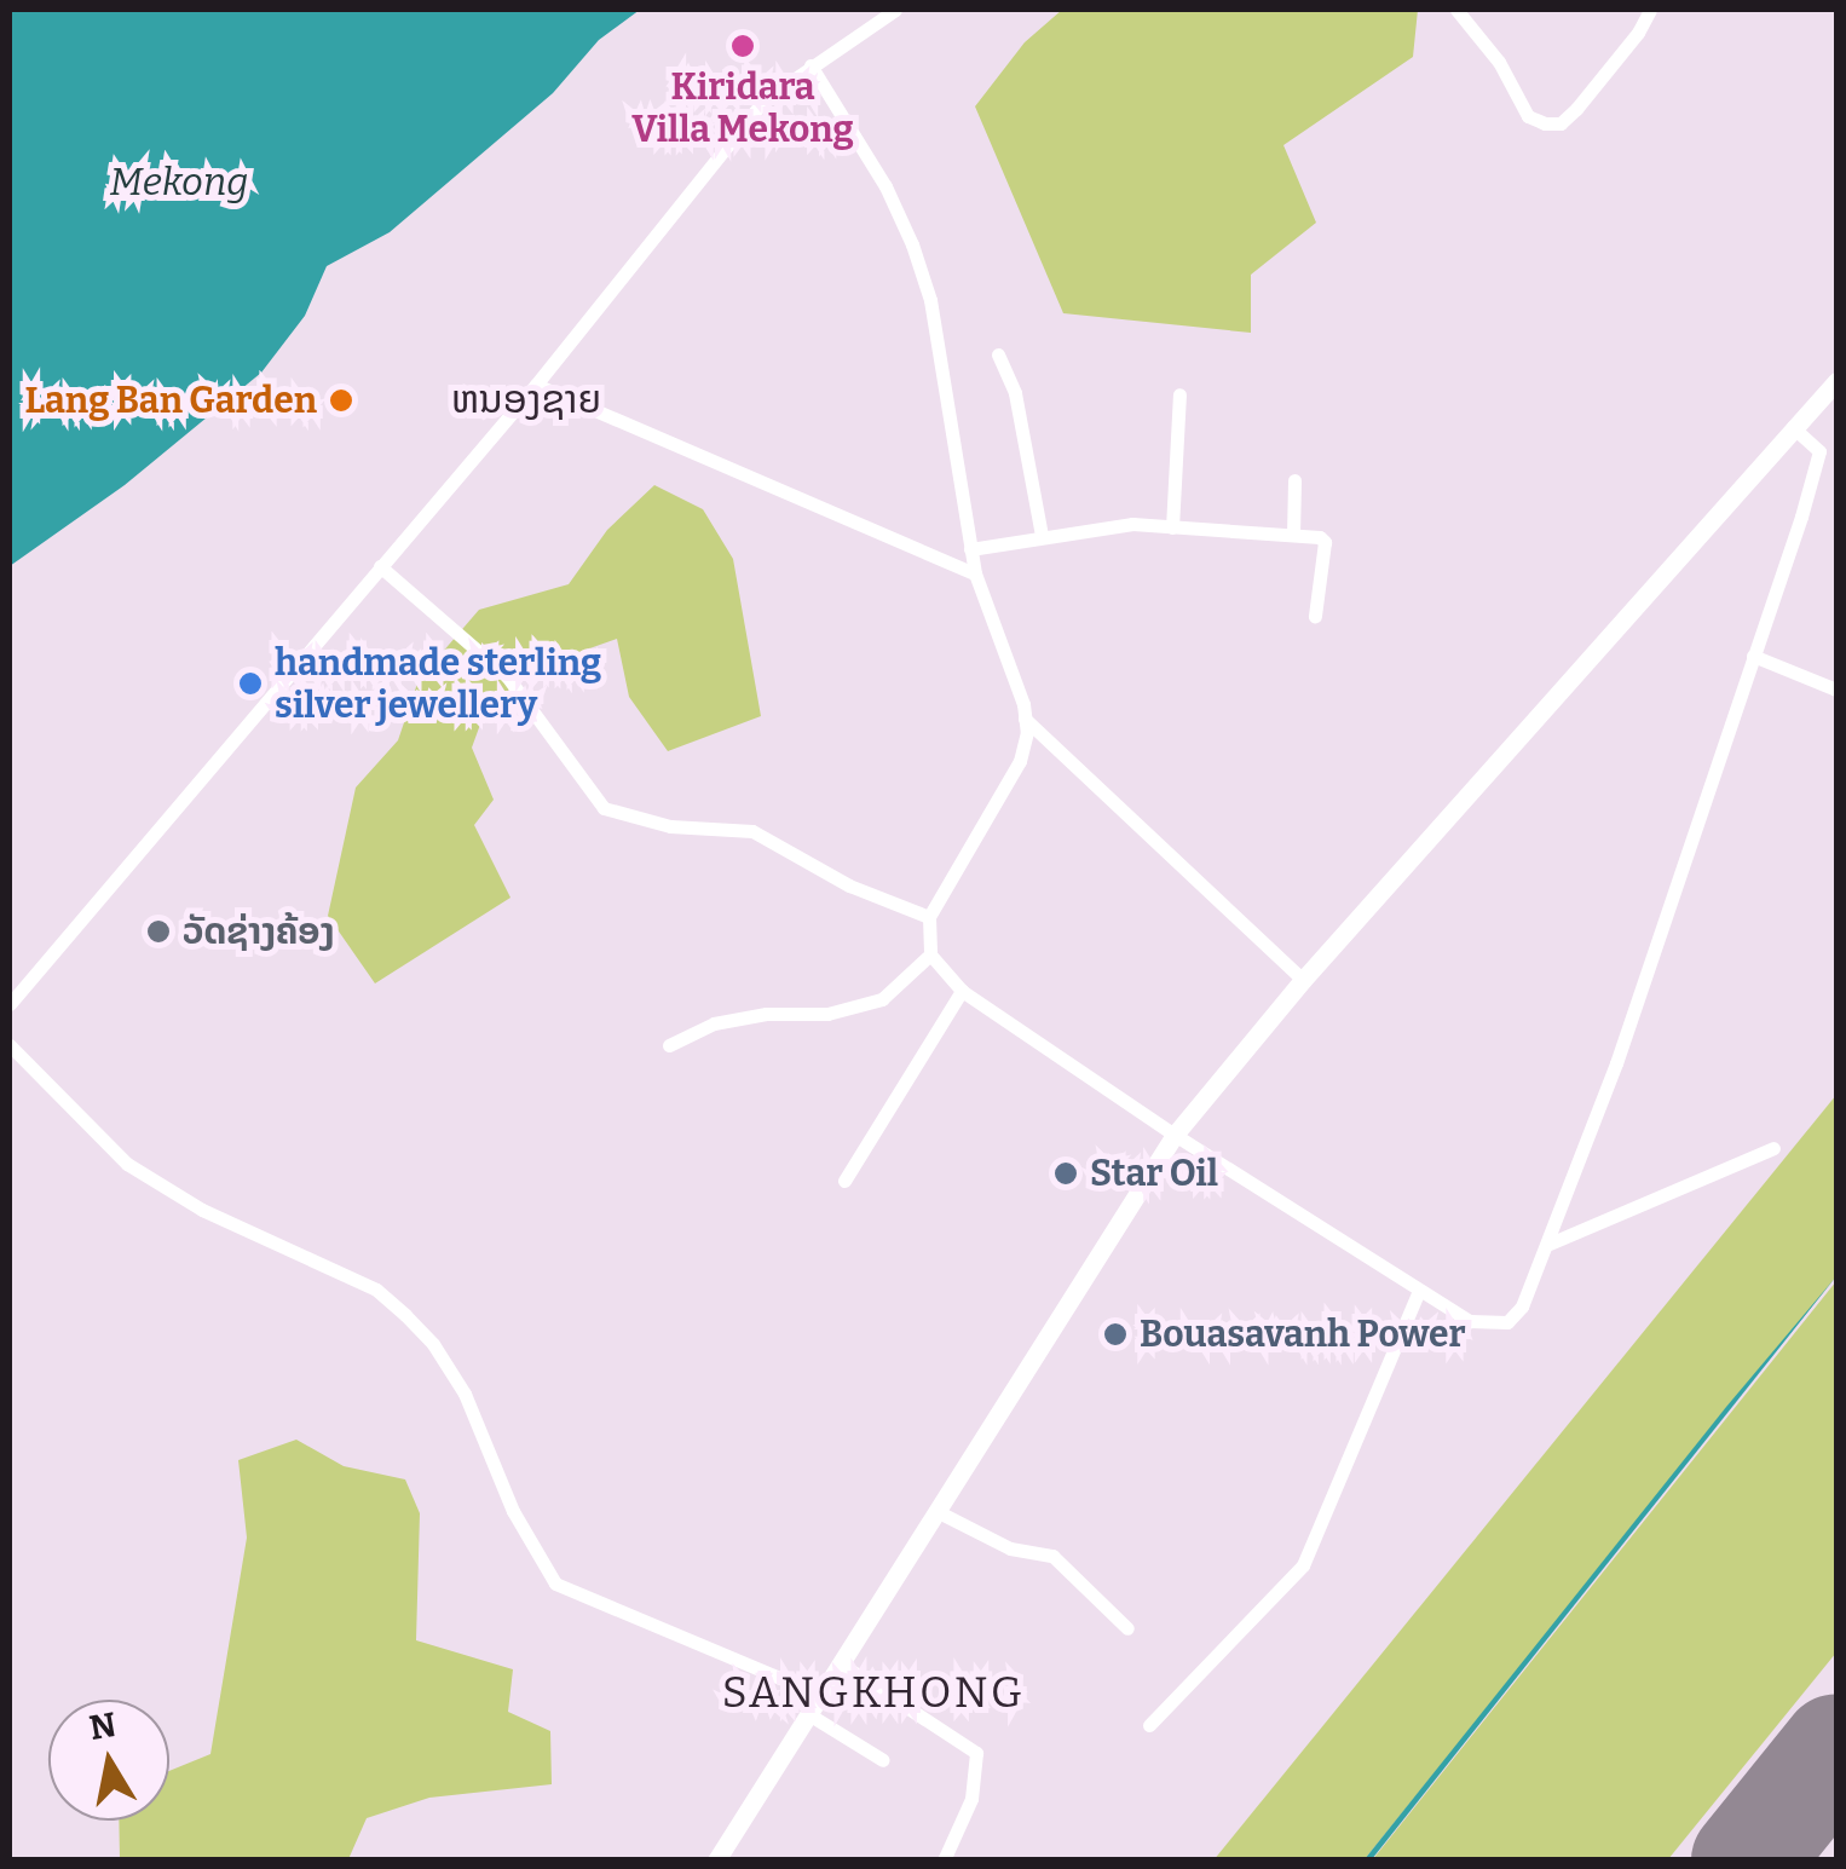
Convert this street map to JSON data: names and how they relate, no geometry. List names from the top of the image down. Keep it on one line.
{"districts":["ຫນອງຊາຍ","SANGKHONG"],"water":["Mekong"],"places":["Kiridara Villa Mekong","Lang Ban Garden","handmade sterling silver jewellery","ວັດຊ່າງຄ້ອງ","Star Oil","Bouasavanh Power"],"north":"top"}
